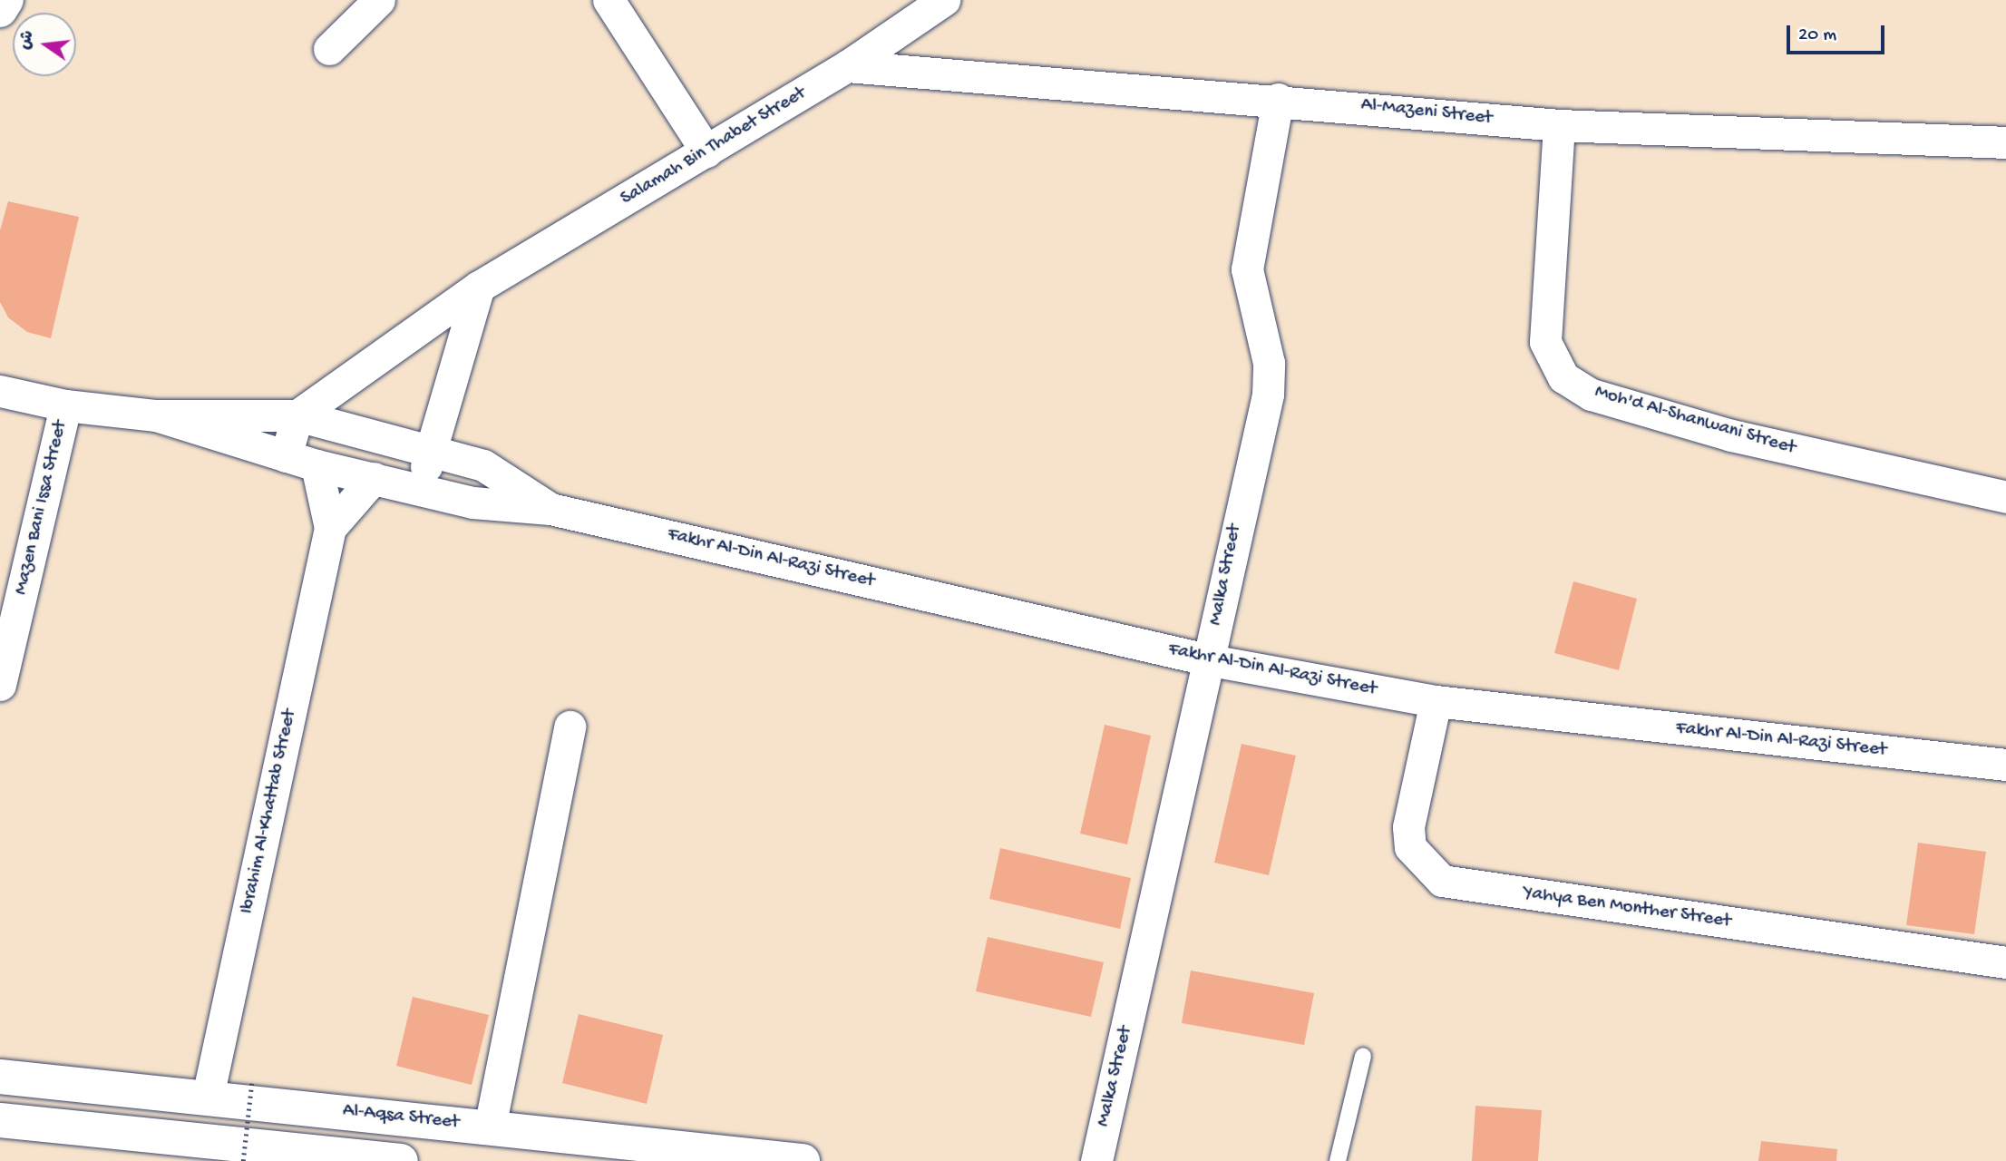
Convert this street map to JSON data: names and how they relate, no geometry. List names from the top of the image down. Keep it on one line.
{"streets":{"main road":["Al-Aqsa Street"],"street":["Al-Mazeni Street","Salamah Bin Thabet Street","Moh'd Al-Shanwani Street","Mazen Bani Issa Street","Fakhr Al-Din Al-Razi Street","Malka Street","Ibrahim Al-Khattab Street","Yahya Ben Monther Street"]},"crossings":[["Al-Mazeni Street","Salamah Bin Thabet Street"],["Al-Mazeni Street","Moh'd Al-Shanwani Street"],["Al-Mazeni Street","Malka Street"],["Salamah Bin Thabet Street","Fakhr Al-Din Al-Razi Street"],["Mazen Bani Issa Street","Fakhr Al-Din Al-Razi Street"],["Fakhr Al-Din Al-Razi Street","Malka Street"],["Fakhr Al-Din Al-Razi Street","Ibrahim Al-Khattab Street"],["Fakhr Al-Din Al-Razi Street","Yahya Ben Monther Street"],["Ibrahim Al-Khattab Street","Al-Aqsa Street"]],"scale_bar":"20 m","north":"left"}
